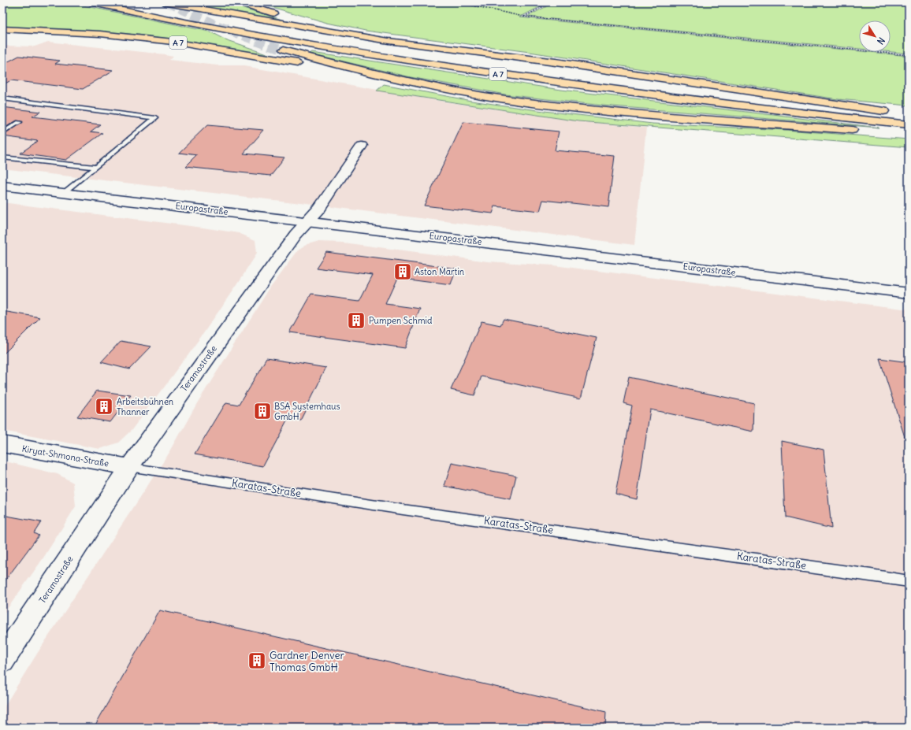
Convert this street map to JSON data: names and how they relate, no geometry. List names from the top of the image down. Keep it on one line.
{"streets":{"highway":["A 7"],"main road":["Europastraße","Teramostraße","Kiryat-Shmona-Straße"],"lane":["Karatas-Straße"]},"crossings":[["Europastraße","Teramostraße"],["Teramostraße","Kiryat-Shmona-Straße"],["Teramostraße","Karatas-Straße"],["Kiryat-Shmona-Straße","Karatas-Straße"]],"places":{"building":["Aston Martin","Pumpen Schmid","Arbeitsbühnen Thanner","BSA Systemhaus GmbH","Gardner Denver Thomas GmbH"]},"north":"bottom right"}
